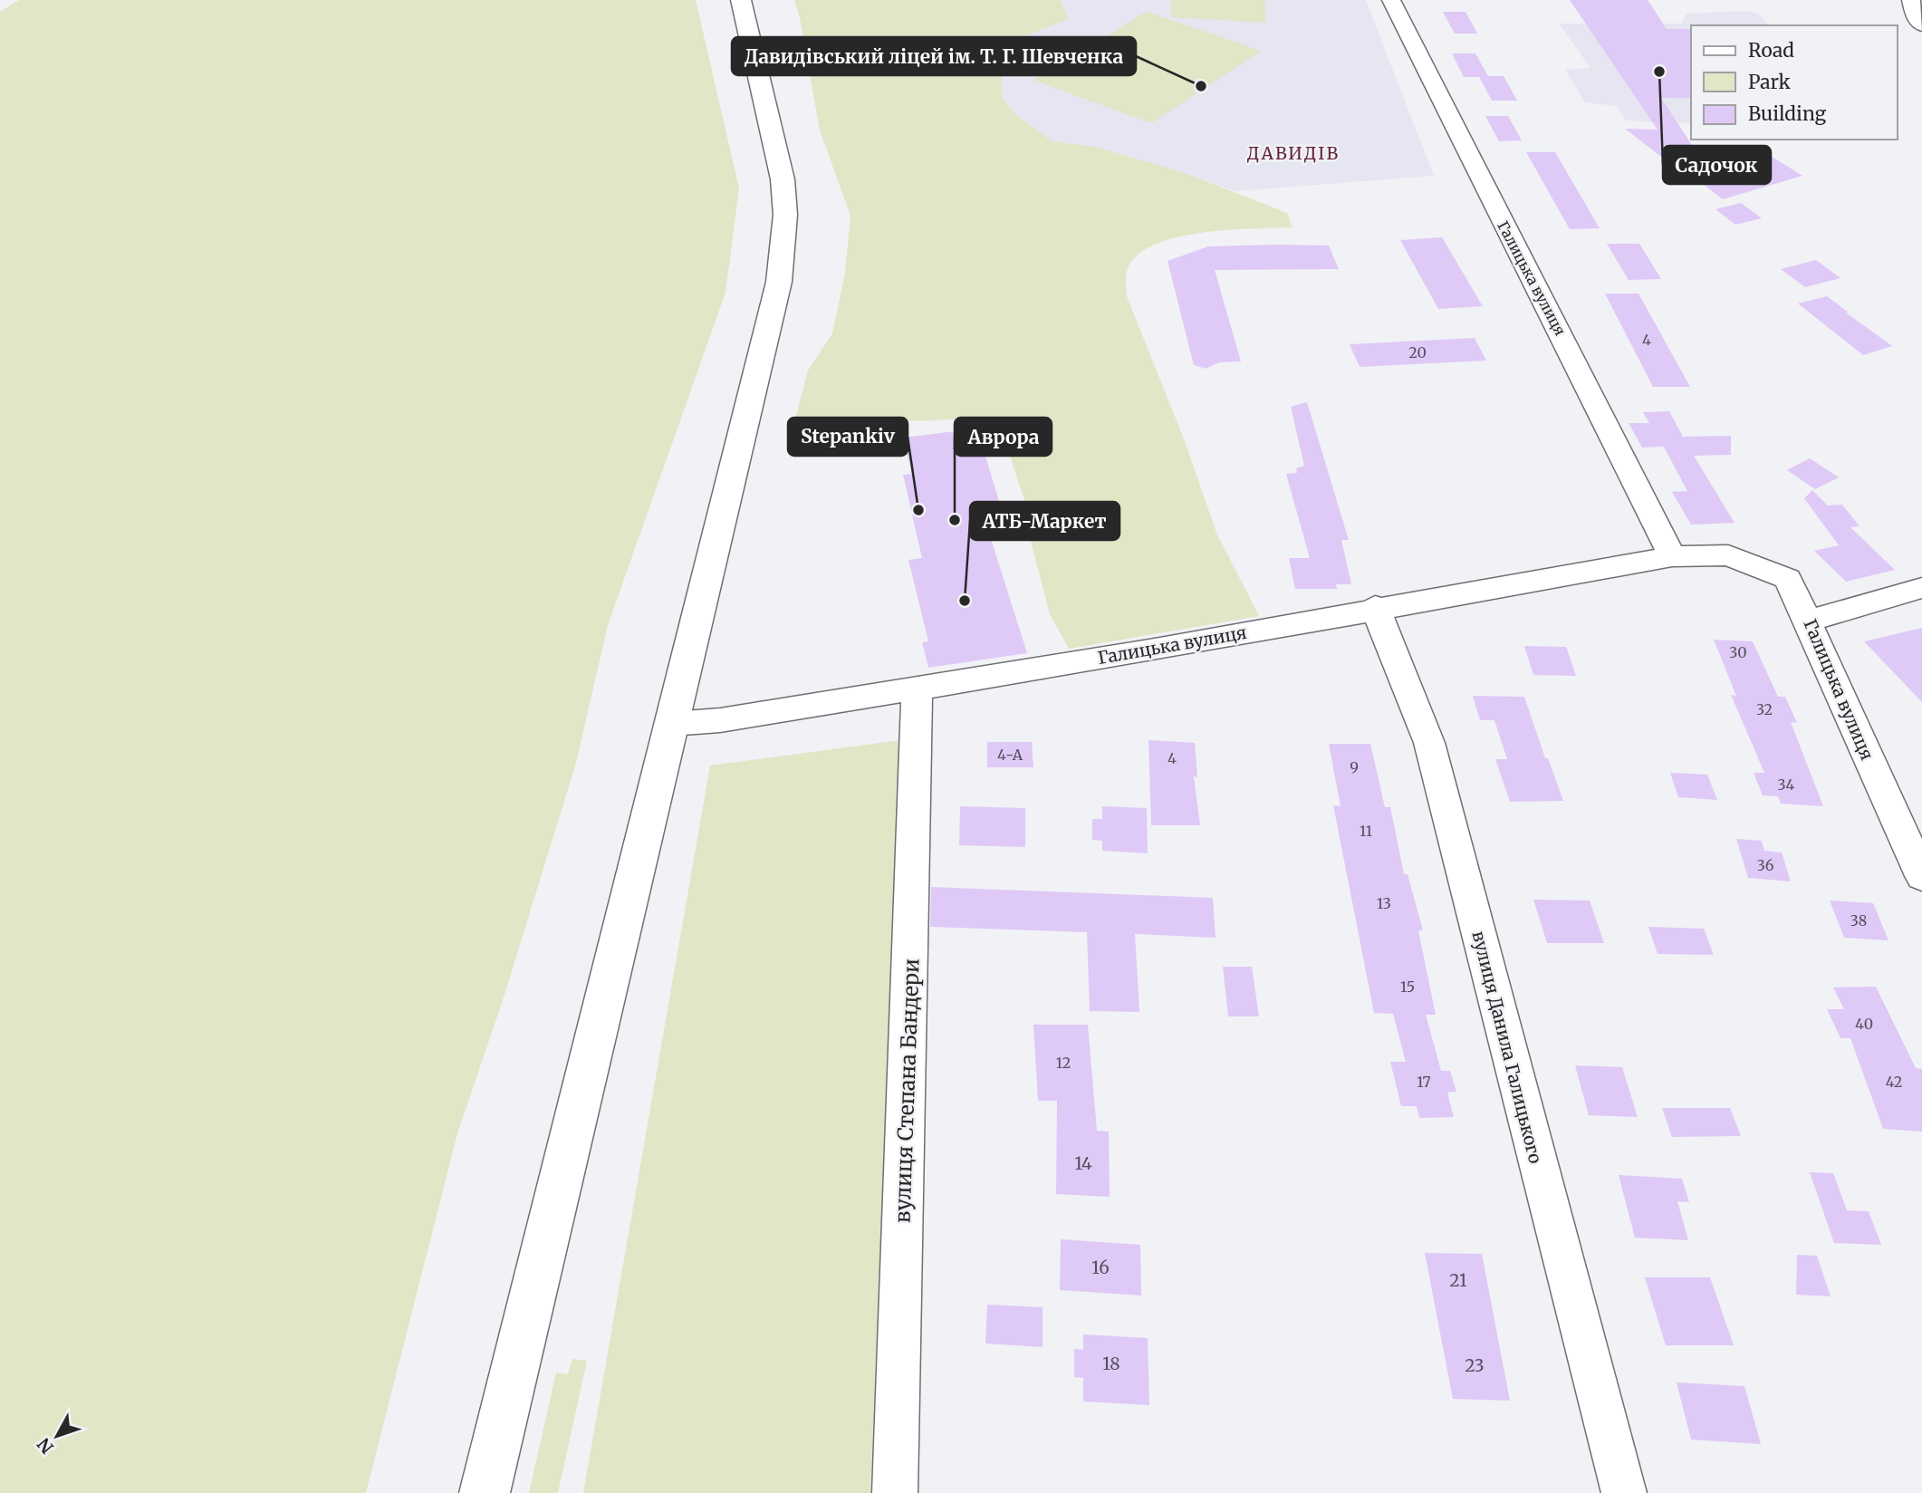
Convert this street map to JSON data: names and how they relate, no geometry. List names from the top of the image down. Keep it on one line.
{"streets":{"street":["Галицька вулиця","вулиця Данила Галицького","вулиця Степана Бандери"]},"crossings":[["Галицька вулиця","вулиця Данила Галицького"],["Галицька вулиця","вулиця Степана Бандери"]],"districts":["ДАВИДІВ"],"places":["Садочок","Давидівський ліцей ім. Т. Г. Шевченка","Stepankiv","Аврора","АТБ-Маркет"],"house_numbers":["4","20","30","32","4-А","4","9","34","11","36","13","38","15","40","12","17","42","14","16","21","18","23"],"legend":["Road","Park","Building"],"north":"bottom left"}
